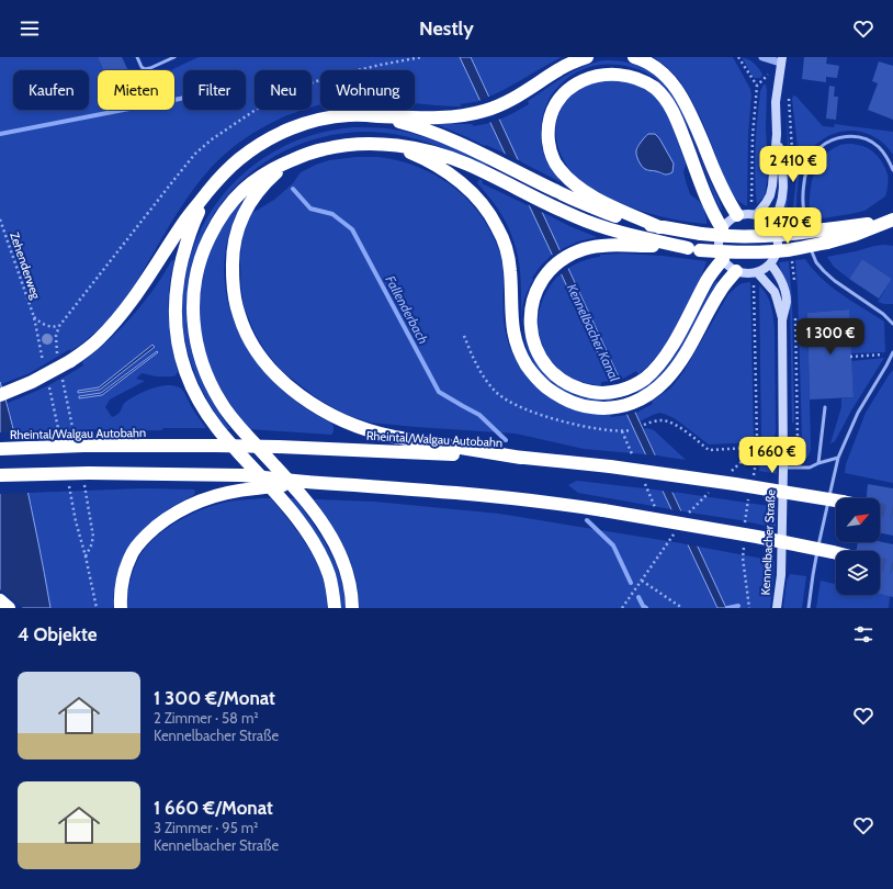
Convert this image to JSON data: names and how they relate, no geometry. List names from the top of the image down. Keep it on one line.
{"streets":{"highway":["Rheintal/Walgau Autobahn"],"main road":["Kennelbacher Straße"],"path":["Zehenderweg"]},"water":["Fallenderbach","Kennelbacher Kanal"],"north":"top right","page":{"header":"Nestly","chip":["Kaufen","Mieten","Filter","Neu","Wohnung"],"price":["2 410 €","1 470 €","1 300 €","1 660 €"],"heading":"4 Objekte","list":[{"name":"1 300 €/Monat","note":"2 Zimmer · 58 m² · Kennelbacher Straße"},{"name":"1 660 €/Monat","note":"3 Zimmer · 95 m² · Kennelbacher Straße"}]}}
